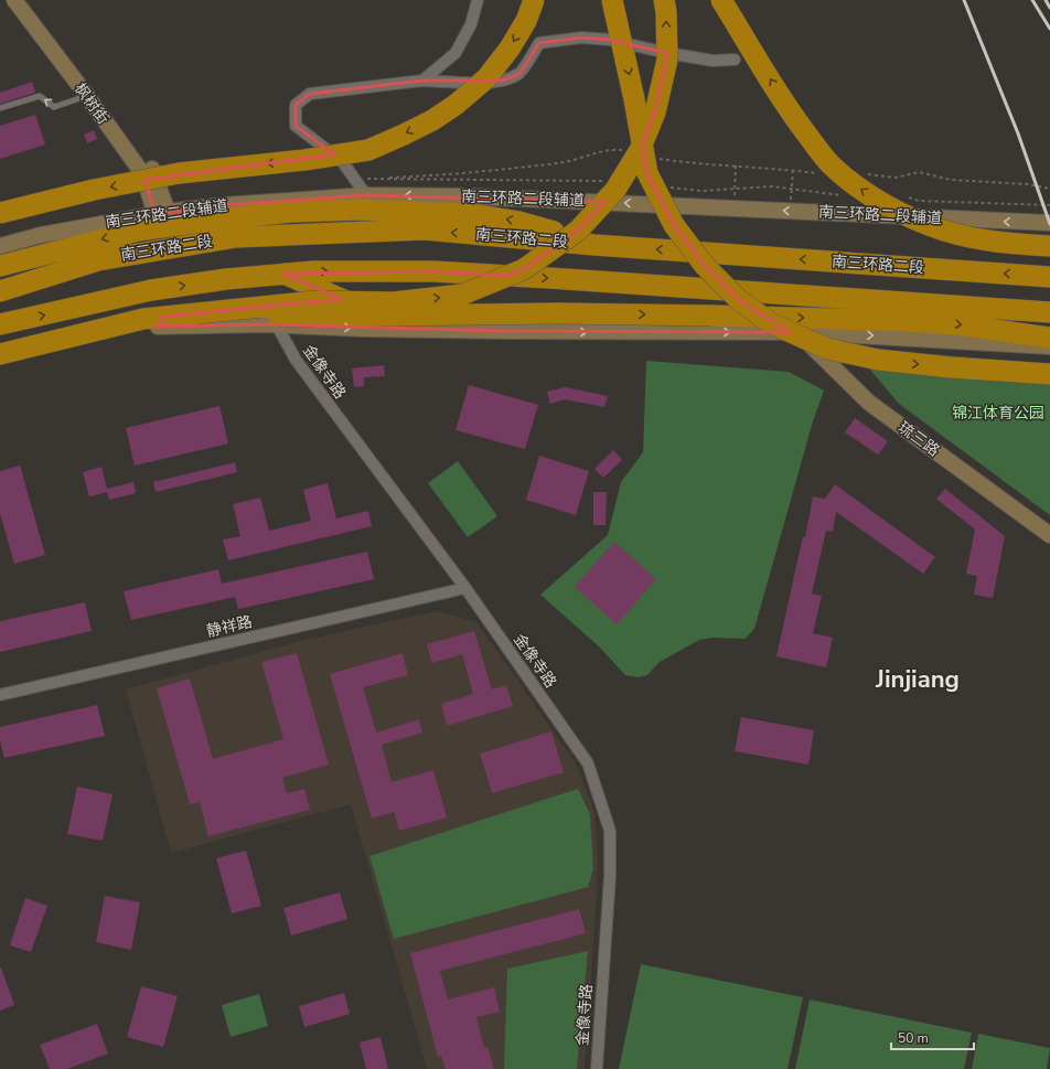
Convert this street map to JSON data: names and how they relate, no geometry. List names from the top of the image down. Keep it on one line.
{"streets":{"highway":["南三环路二段"],"main road":["枫树街","南三环路二段辅道","琉三路"],"street":["金像寺路","静祥路"]},"crossings":[["枫树街","南三环路二段辅道"],["金像寺路","静祥路"]],"districts":["Jinjiang"],"parks":["锦江体育公园"],"scale_bar":"50 m"}
